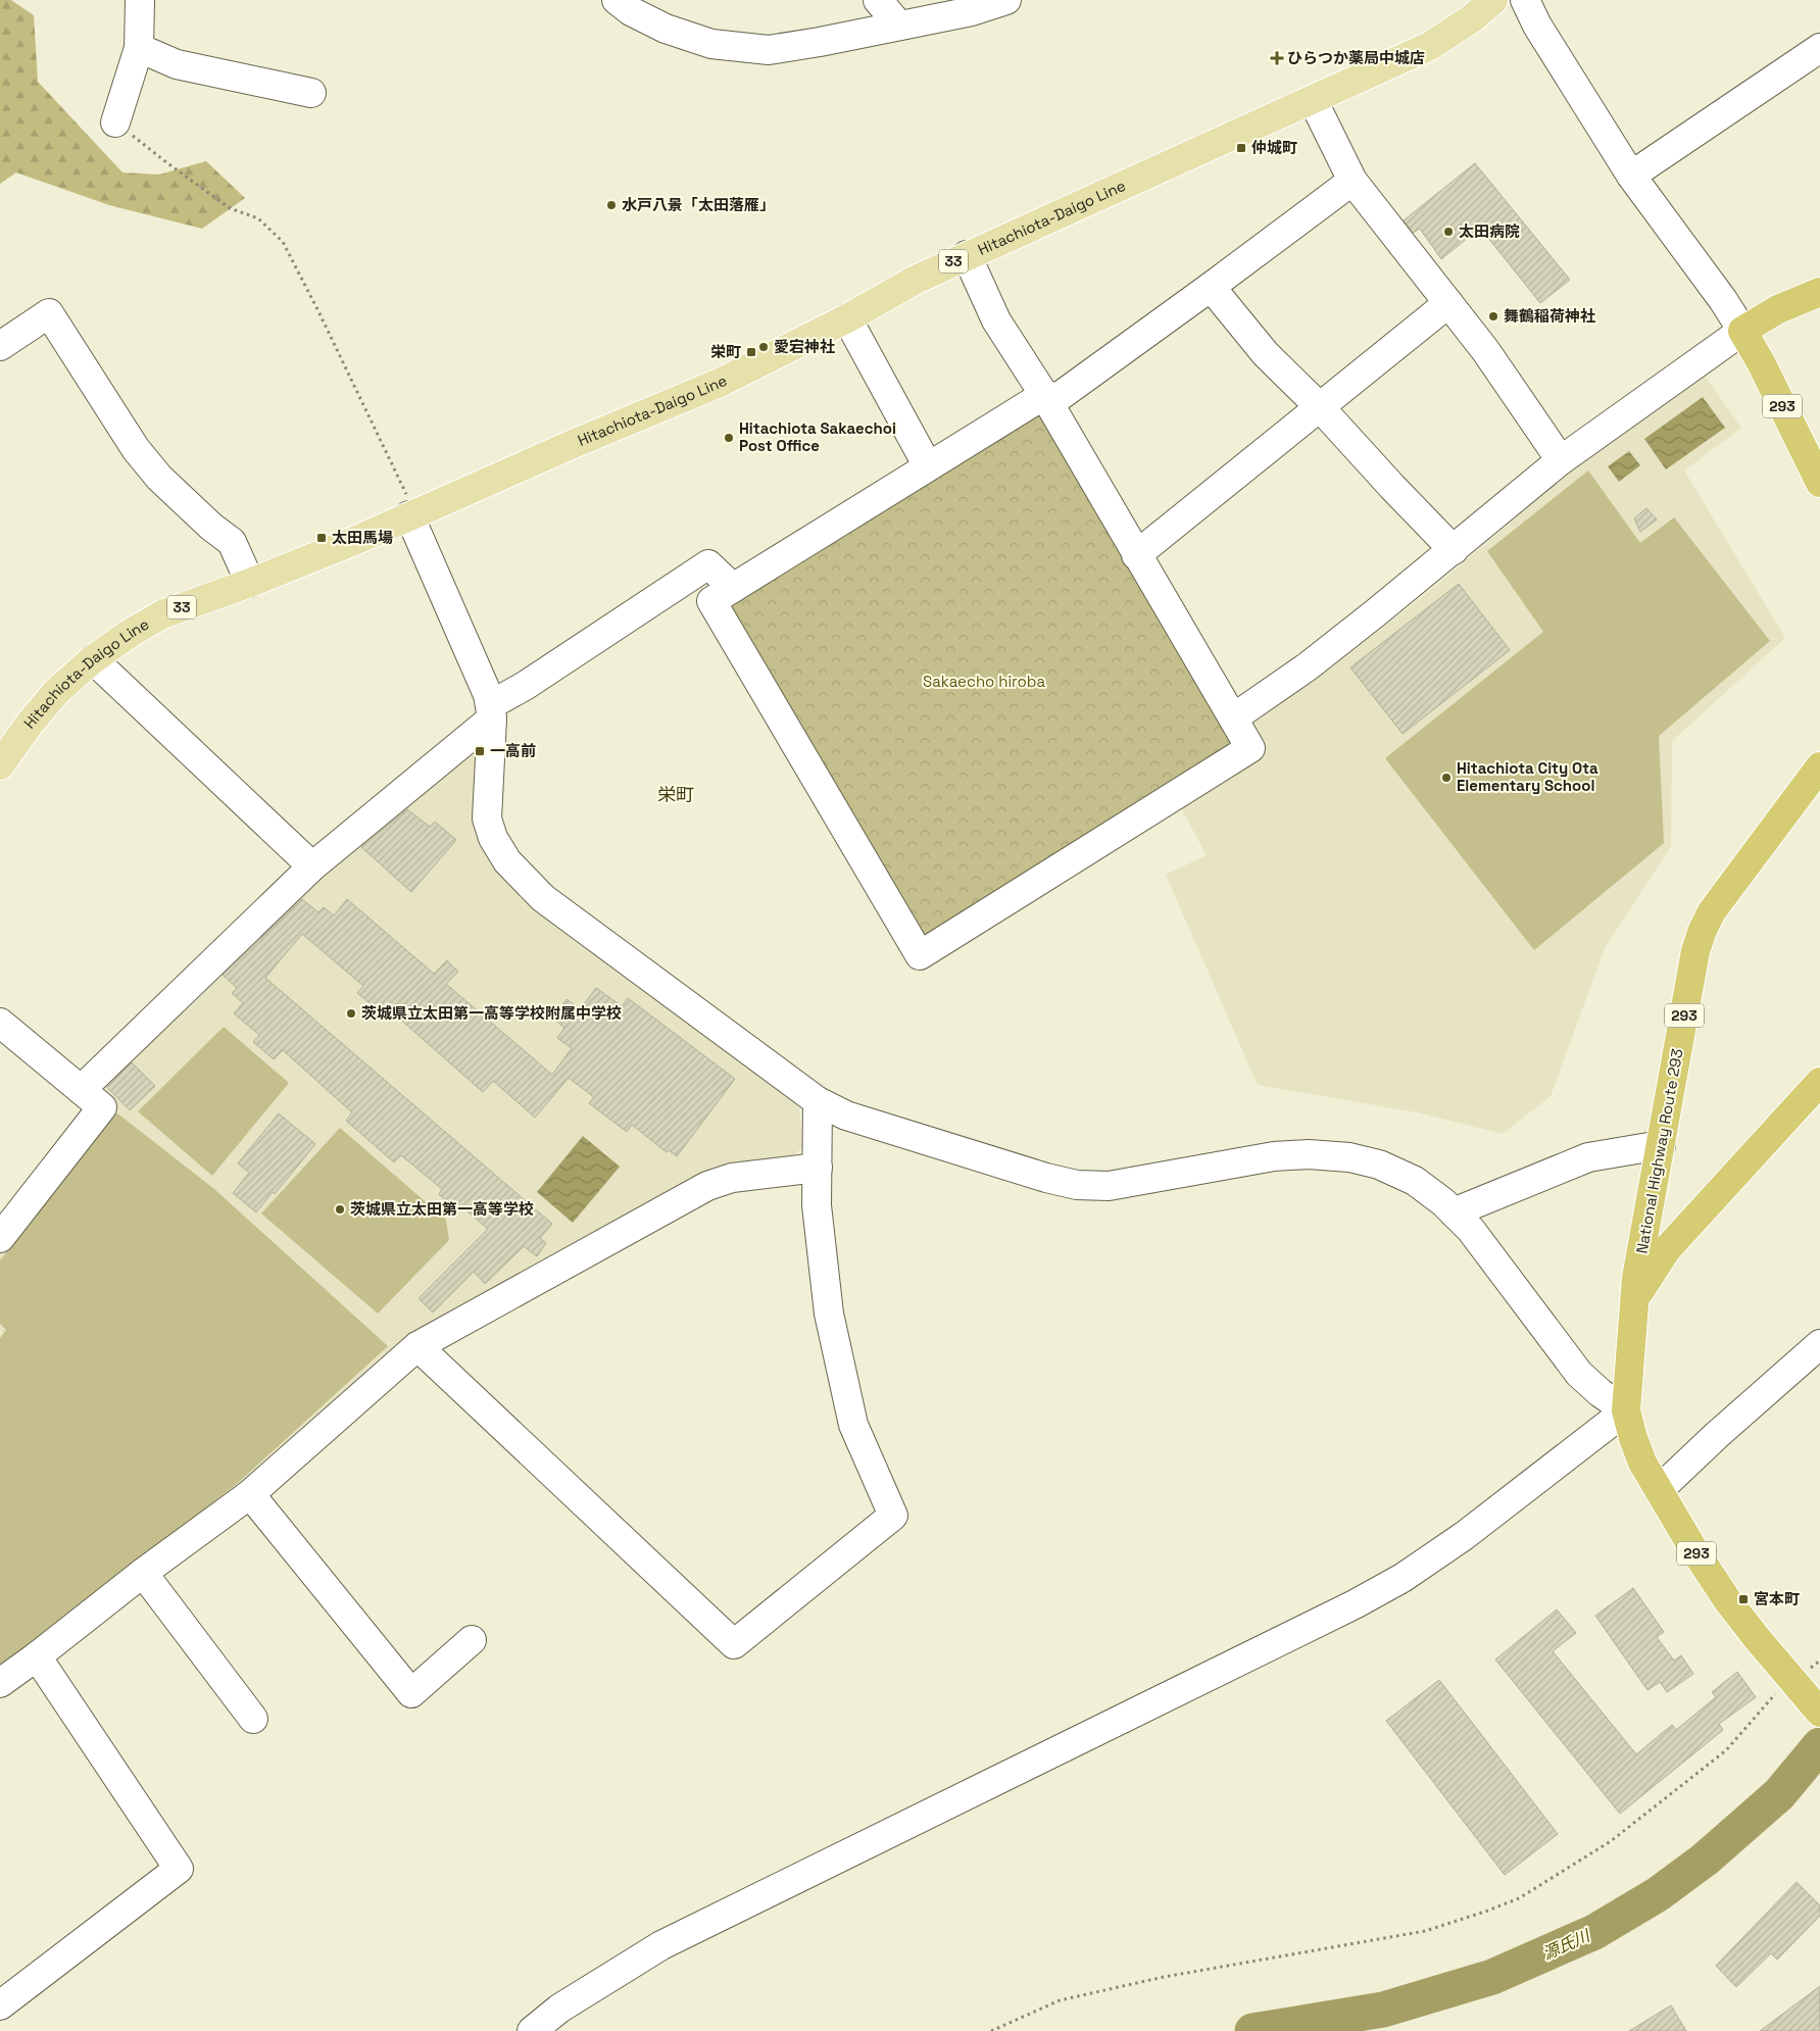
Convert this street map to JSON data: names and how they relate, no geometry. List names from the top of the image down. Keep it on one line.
{"streets":{"highway":["293","National Highway Route 293"],"main road":["Hitachiota-Daigo Line","33"]},"districts":["栄町"],"water":["源氏川"],"parks":["Sakaecho hiroba"],"places":{"health":["ひらつか薬局中城店"],"transit":["仲城町","栄町","太田馬場","一高前","宮本町"],"other":["水戸八景「太田落雁」","太田病院","舞鶴稲荷神社","愛宕神社","Hitachiota Sakaechoi Post Office","Hitachiota City Ota Elementary School","茨城県立太田第一高等学校附属中学校","茨城県立太田第一高等学校"]}}
